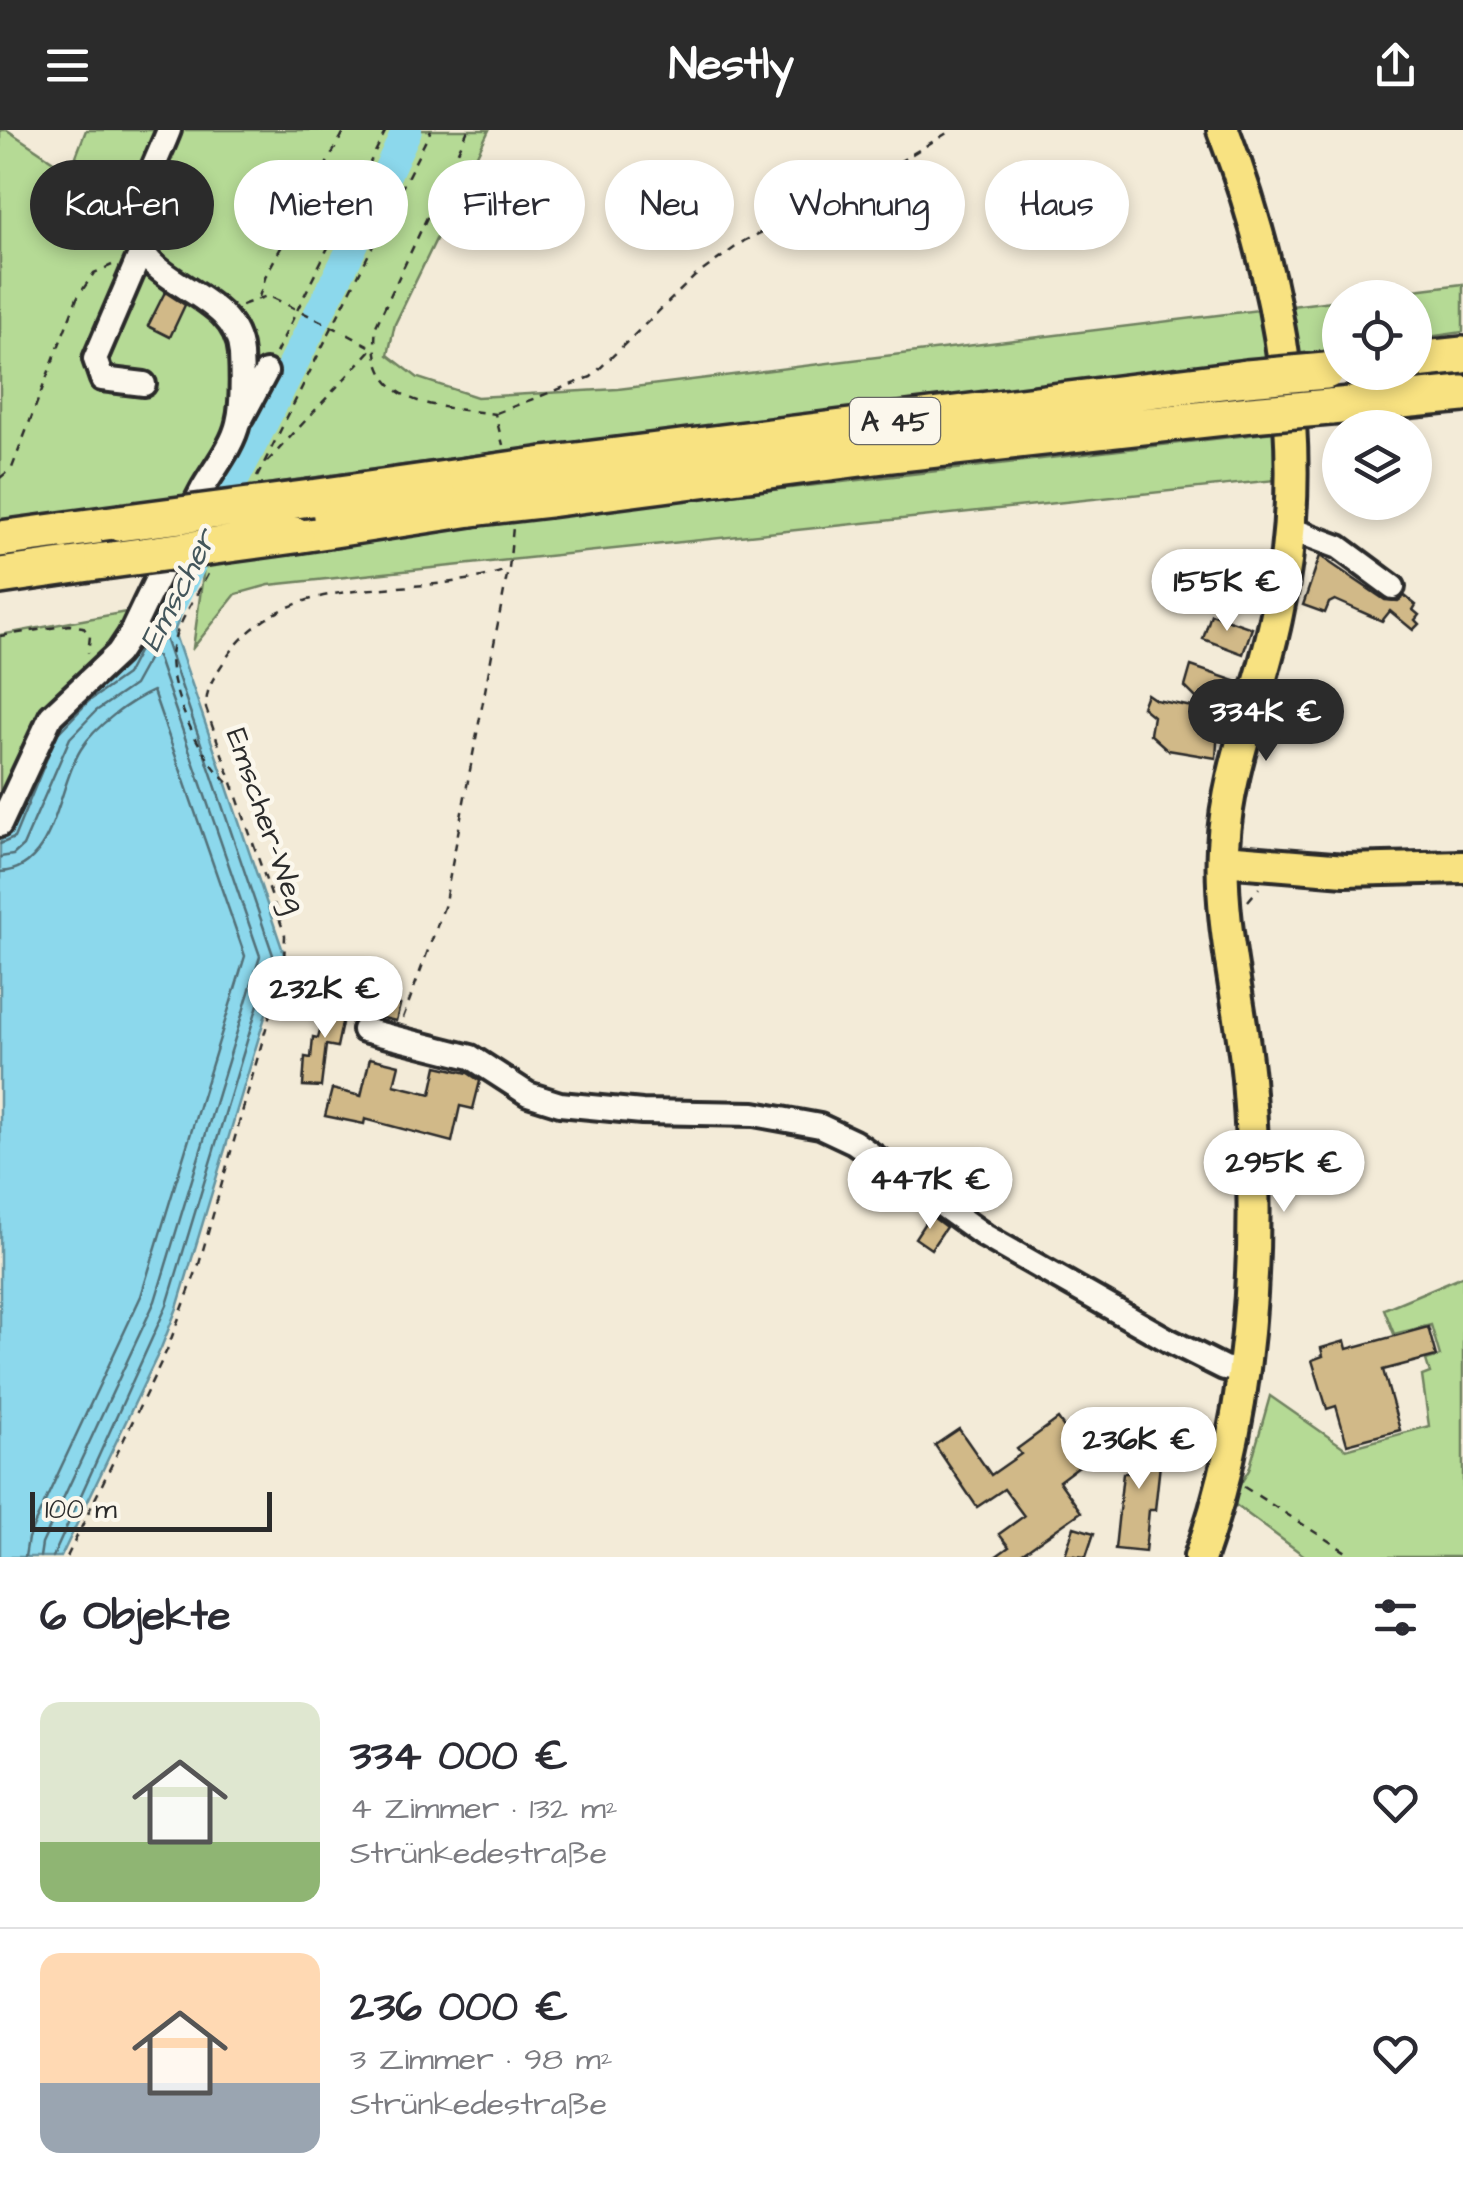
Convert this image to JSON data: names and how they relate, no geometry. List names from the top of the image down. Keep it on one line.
{"streets":{"highway":["A 45"],"path":["Emscher-Weg"]},"water":["Emscher"],"scale_bar":"100 m","page":{"header":"Nestly","chip":["Kaufen","Mieten","Filter","Neu","Wohnung","Haus"],"price":["155K €","334K €","232K €","295K €","447K €","236K €"],"scale":"100 m","heading":"6 Objekte","list":[{"name":"334 000 €","note":"4 Zimmer · 132 m² · Strünkedestraße"},{"name":"236 000 €","note":"3 Zimmer · 98 m² · Strünkedestraße"}]}}
